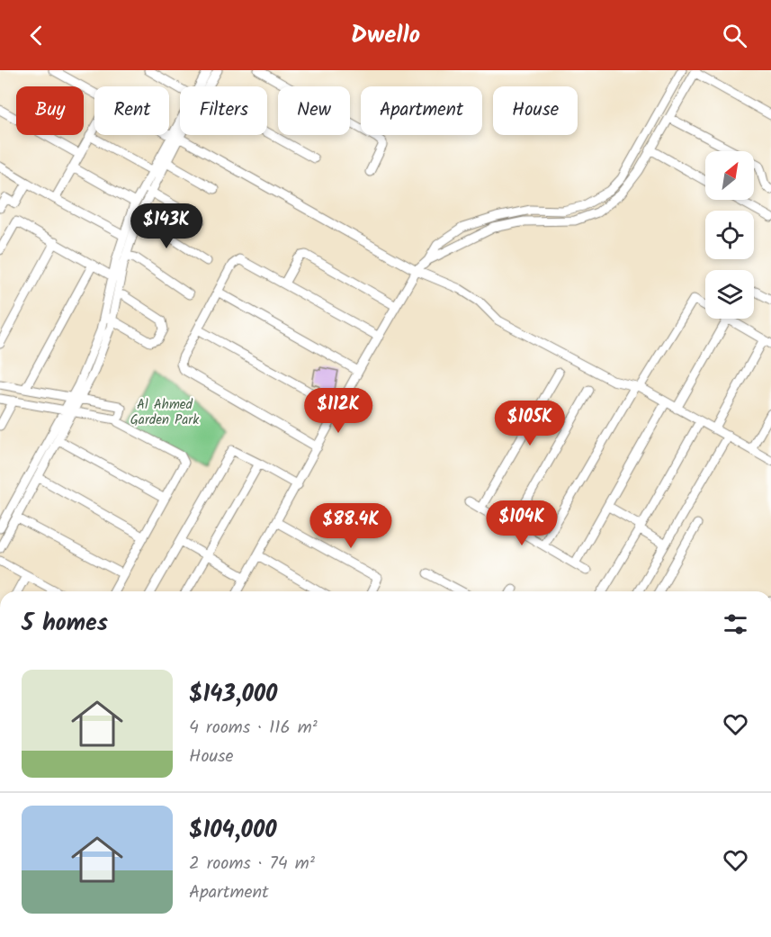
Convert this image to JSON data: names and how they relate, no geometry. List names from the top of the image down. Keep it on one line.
{"parks":["Al Ahmed Garden Park"],"north":"top right","page":{"header":"Dwello","chip":["Buy","Rent","Filters","New","Apartment","House"],"price":["$143K","$112K","$105K","$104K","$88.4K"],"heading":"5 homes","list":[{"name":"$143,000","note":"4 rooms · 116 m² · House"},{"name":"$104,000","note":"2 rooms · 74 m² · Apartment"}]}}
